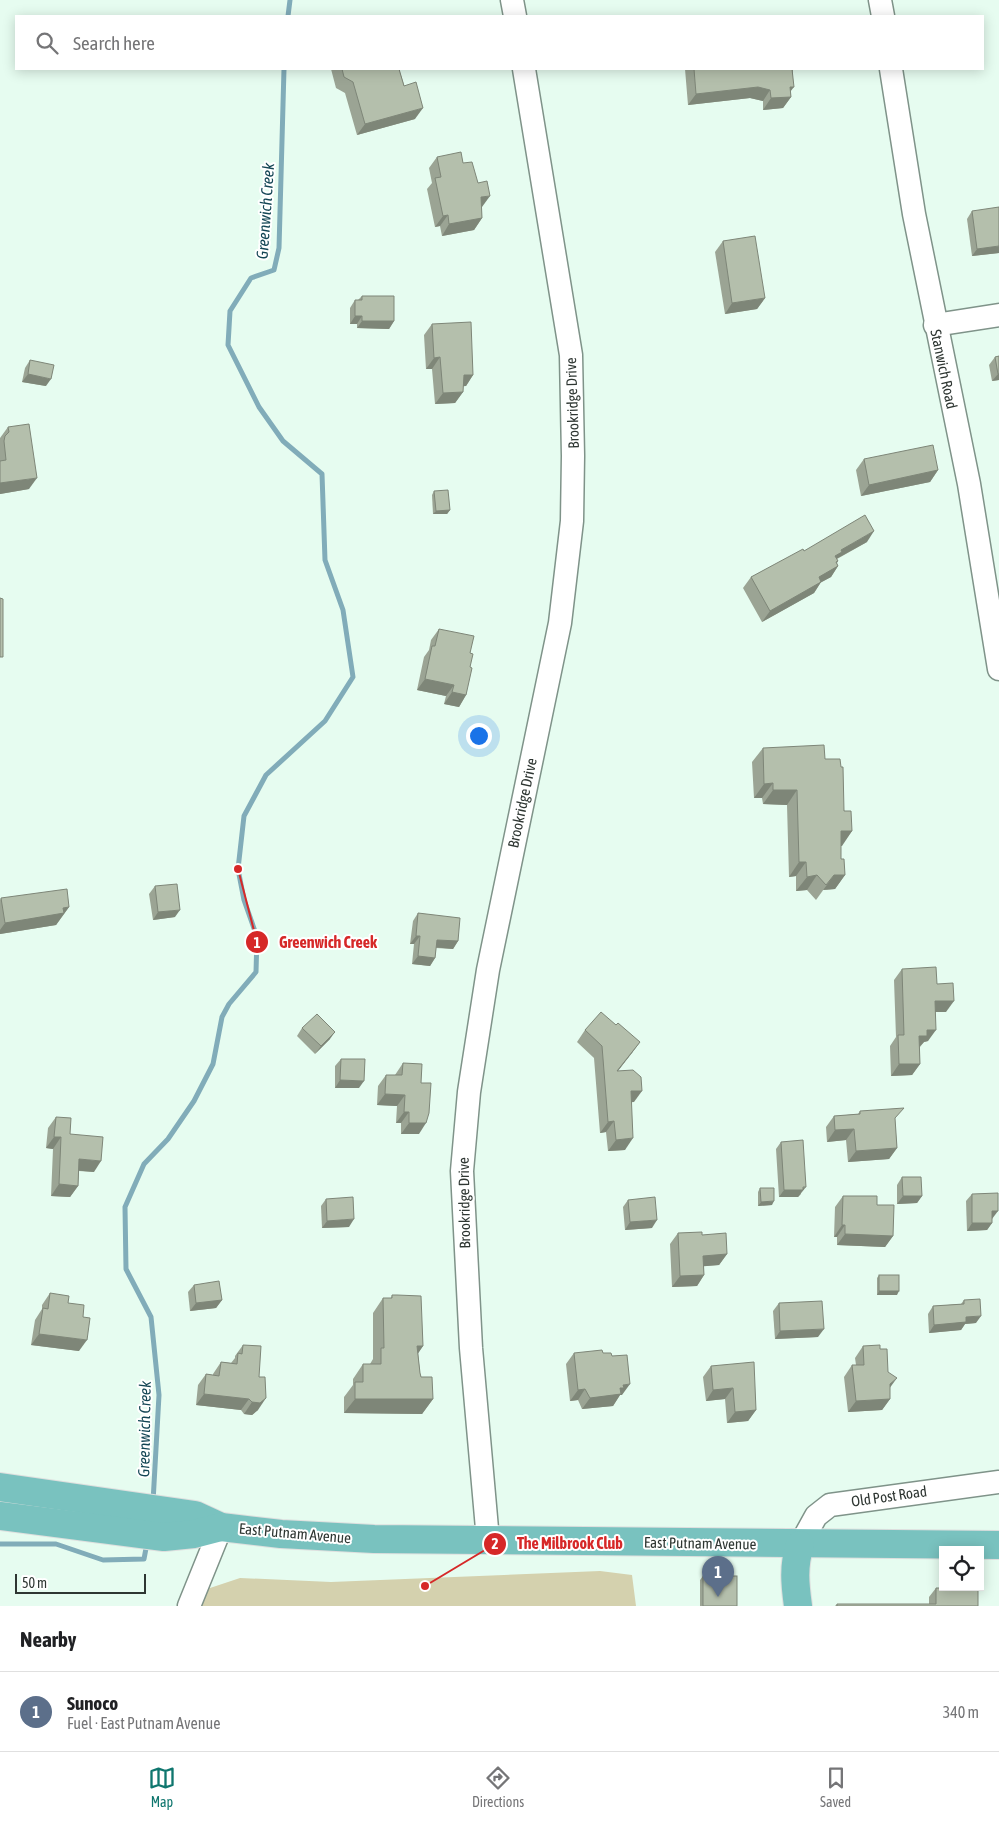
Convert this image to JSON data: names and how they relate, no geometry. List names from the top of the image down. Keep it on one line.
{"streets":{"main road":["East Putnam Avenue"],"street":["Stanwich Road","Brookridge Drive","Old Post Road"]},"crossings":[["Brookridge Drive","East Putnam Avenue"],["Old Post Road","East Putnam Avenue"]],"water":["Greenwich Creek"],"places":["Greenwich Creek","The Milbrook Club"],"scale_bar":"50 m","page":{"search":"Search here","pins":"1","scale":"50 m","heading":"Nearby","list":[{"mark":"1","name":"Sunoco","note":"Fuel · East Putnam Avenue","value":"340 m"}],"nav":["Map","Directions","Saved"]}}
